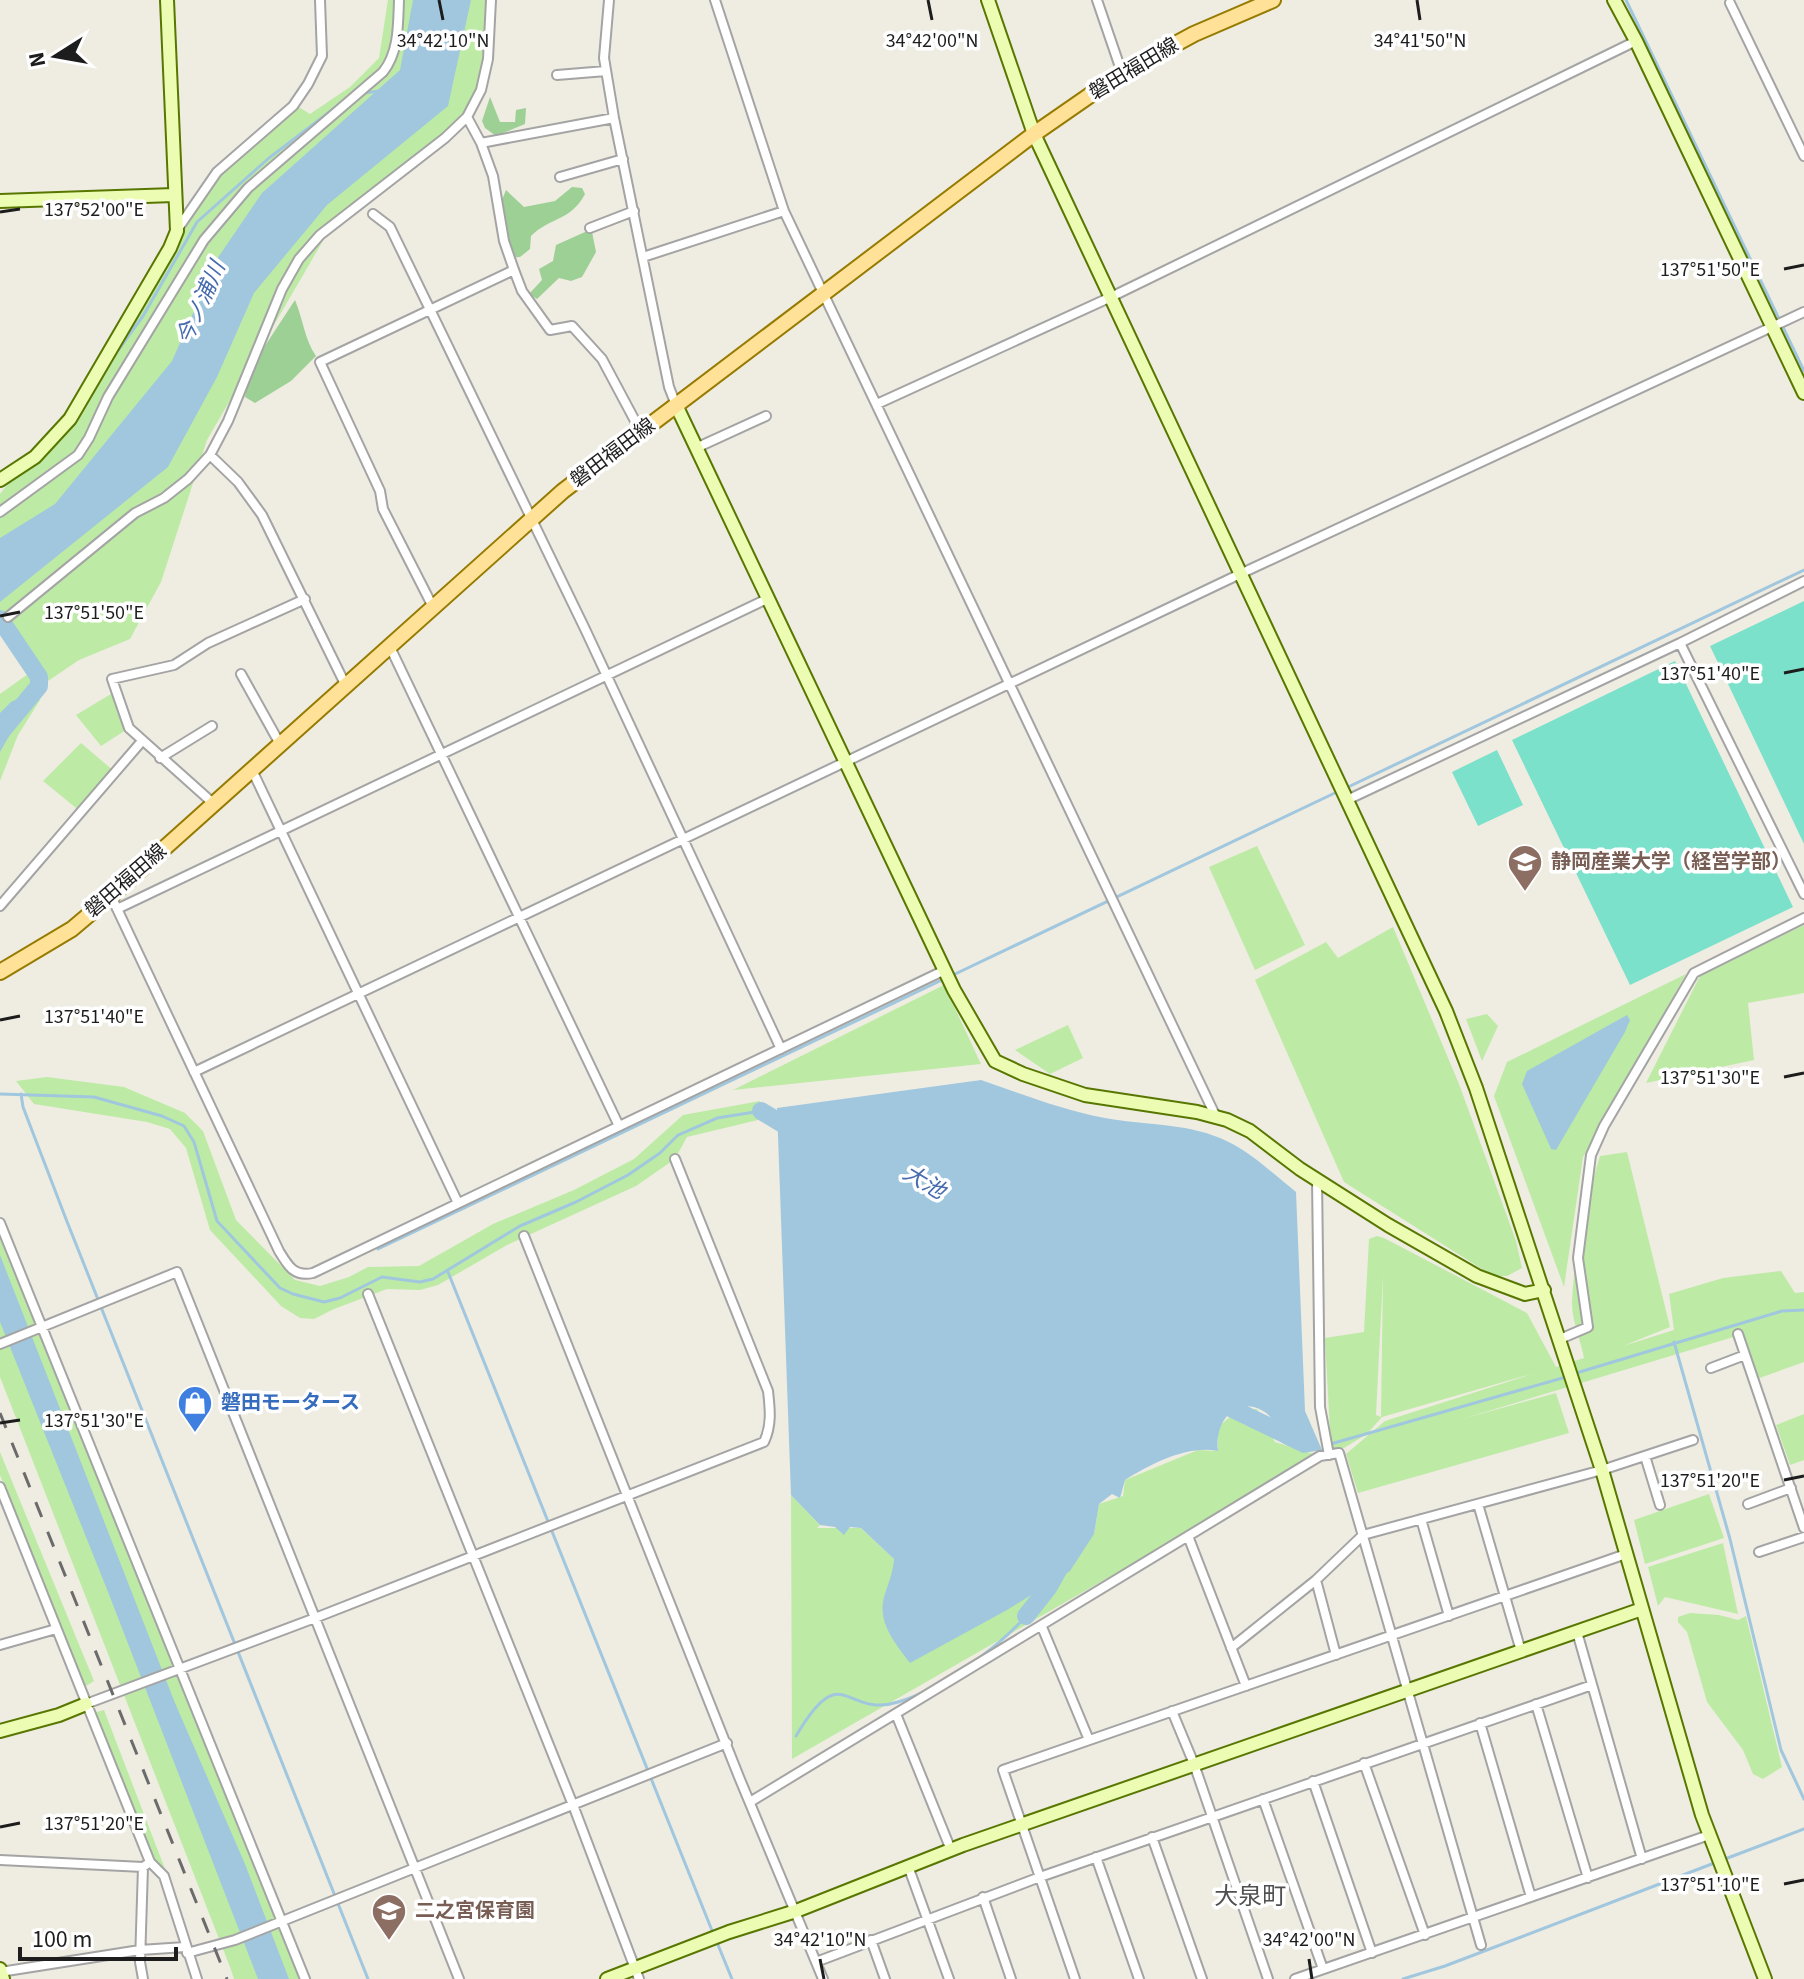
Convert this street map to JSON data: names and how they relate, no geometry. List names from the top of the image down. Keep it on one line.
{"streets":{"main road":["磐田福田線"]},"districts":["大泉町"],"water":["今ノ浦川","大池"],"places":{"school or university":["静岡産業大学（経営学部）","二之宮保育園"],"shop":["磐田モータース"]},"scale_bar":"100 m","north":"left","coordinates":["34°42'10\"N","34°42'00\"N","34°41'50\"N","137°52'00\"E","137°51'50\"E","137°51'40\"E","137°51'30\"E","137°51'20\"E","137°51'10\"E"]}
